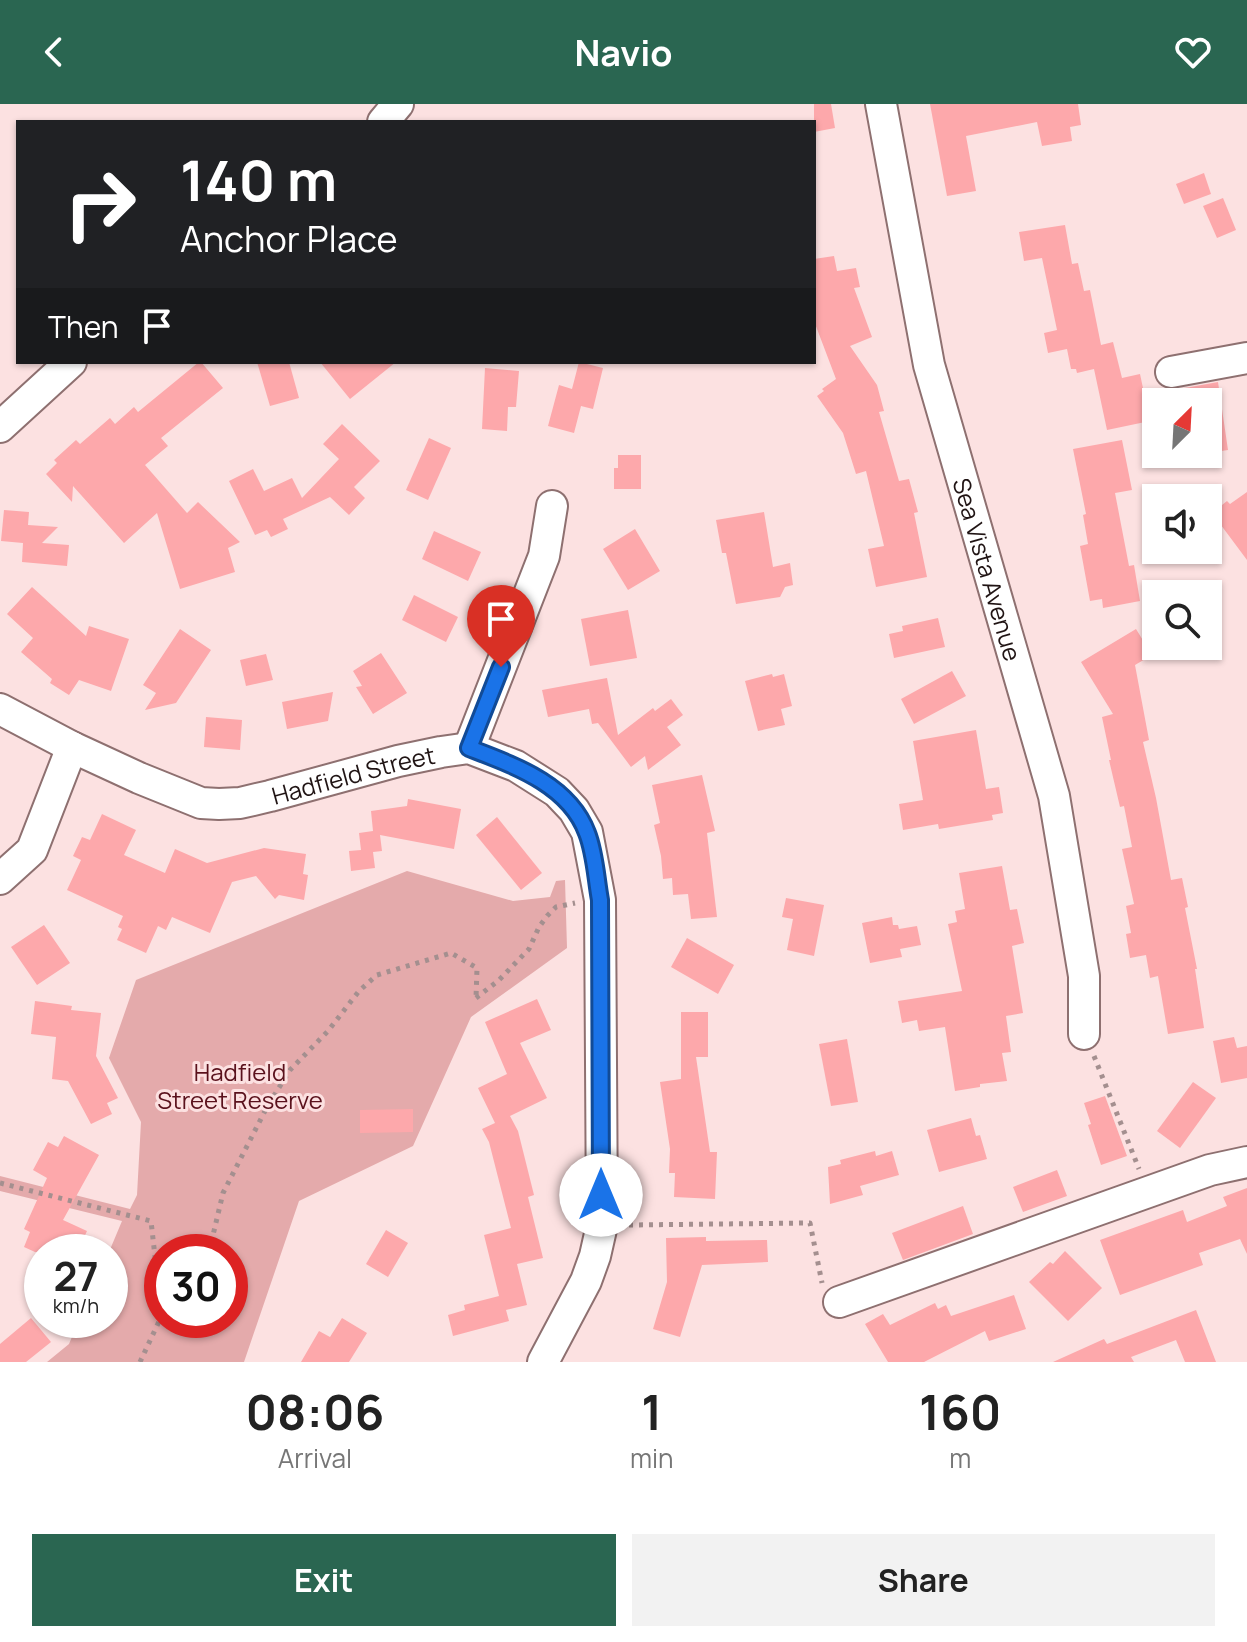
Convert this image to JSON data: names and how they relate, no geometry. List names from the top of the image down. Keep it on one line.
{"streets":{"street":["Sea Vista Avenue","Hadfield Street"]},"parks":["Hadfield Street Reserve"],"north":"top right","page":{"header":"Navio","turn":["140 m","Anchor Place"],"then":"Then","speed":"27 km/h","limit":"30","eta":["08:06","Arrival","1","min","160","m"],"buttons":["Exit","Share"]}}
